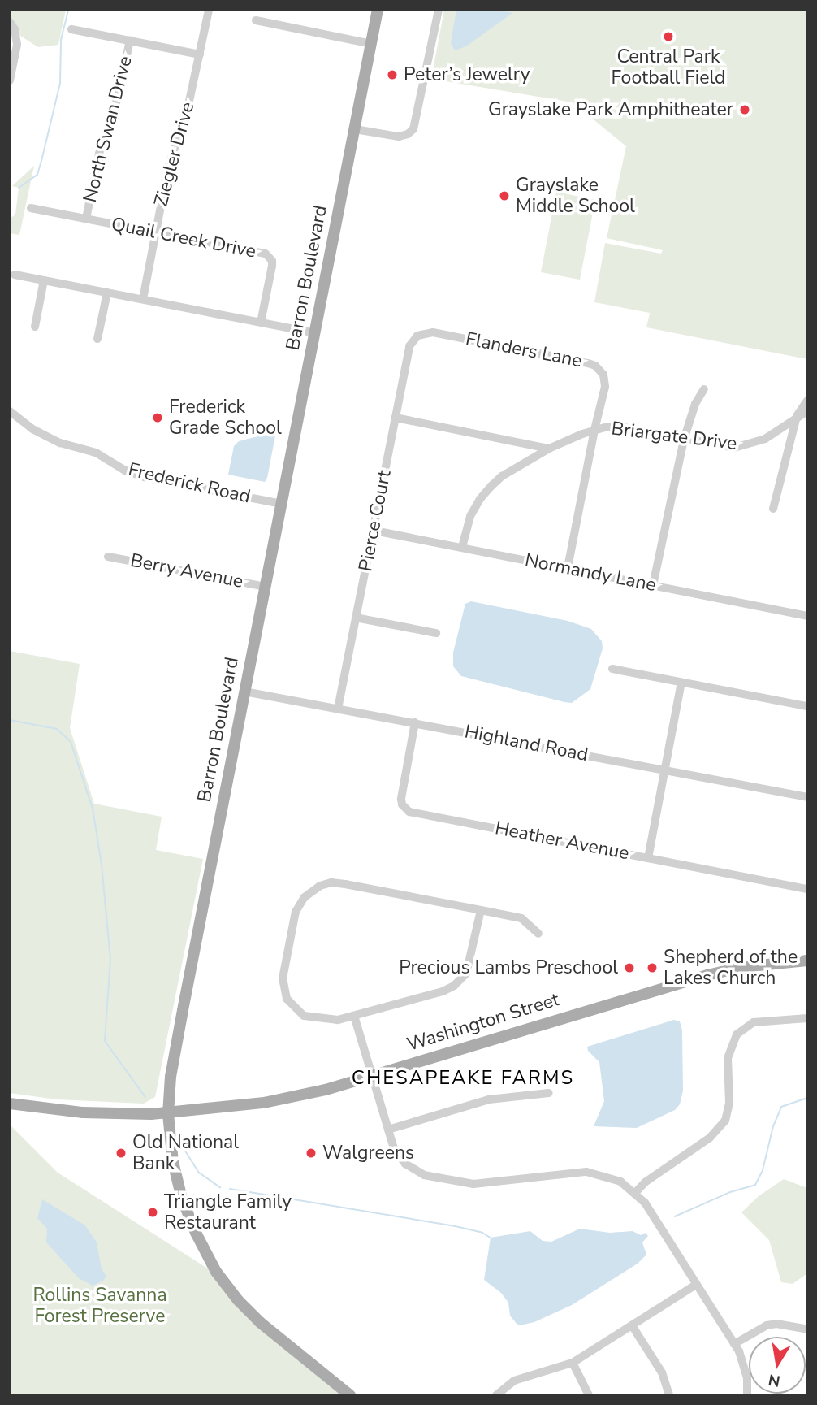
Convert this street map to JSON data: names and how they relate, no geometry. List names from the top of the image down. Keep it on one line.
{"streets":{"main road":["Barron Boulevard","Washington Street"],"street":["North Swan Drive","Ziegler Drive","Quail Creek Drive","Flanders Lane","Briargate Drive","Frederick Road","Pierce Court","Berry Avenue","Normandy Lane","Highland Road","Heather Avenue"]},"crossings":[["North Swan Drive","Quail Creek Drive"],["Ziegler Drive","Quail Creek Drive"],["Barron Boulevard","Frederick Road"],["Barron Boulevard","Berry Avenue"],["Barron Boulevard","Highland Road"],["Barron Boulevard","Washington Street"],["Flanders Lane","Briargate Drive"],["Flanders Lane","Pierce Court"],["Briargate Drive","Normandy Lane"],["Pierce Court","Normandy Lane"],["Pierce Court","Highland Road"],["Highland Road","Heather Avenue"]],"districts":["CHESAPEAKE FARMS"],"parks":["Rollins Savanna Forest Preserve"],"places":["Central Park Football Field","Peter’s Jewelry","Grayslake Park Amphitheater","Grayslake Middle School","Frederick Grade School","Precious Lambs Preschool","Shepherd of the Lakes Church","Old National Bank","Walgreens","Triangle Family Restaurant"],"north":"bottom"}
